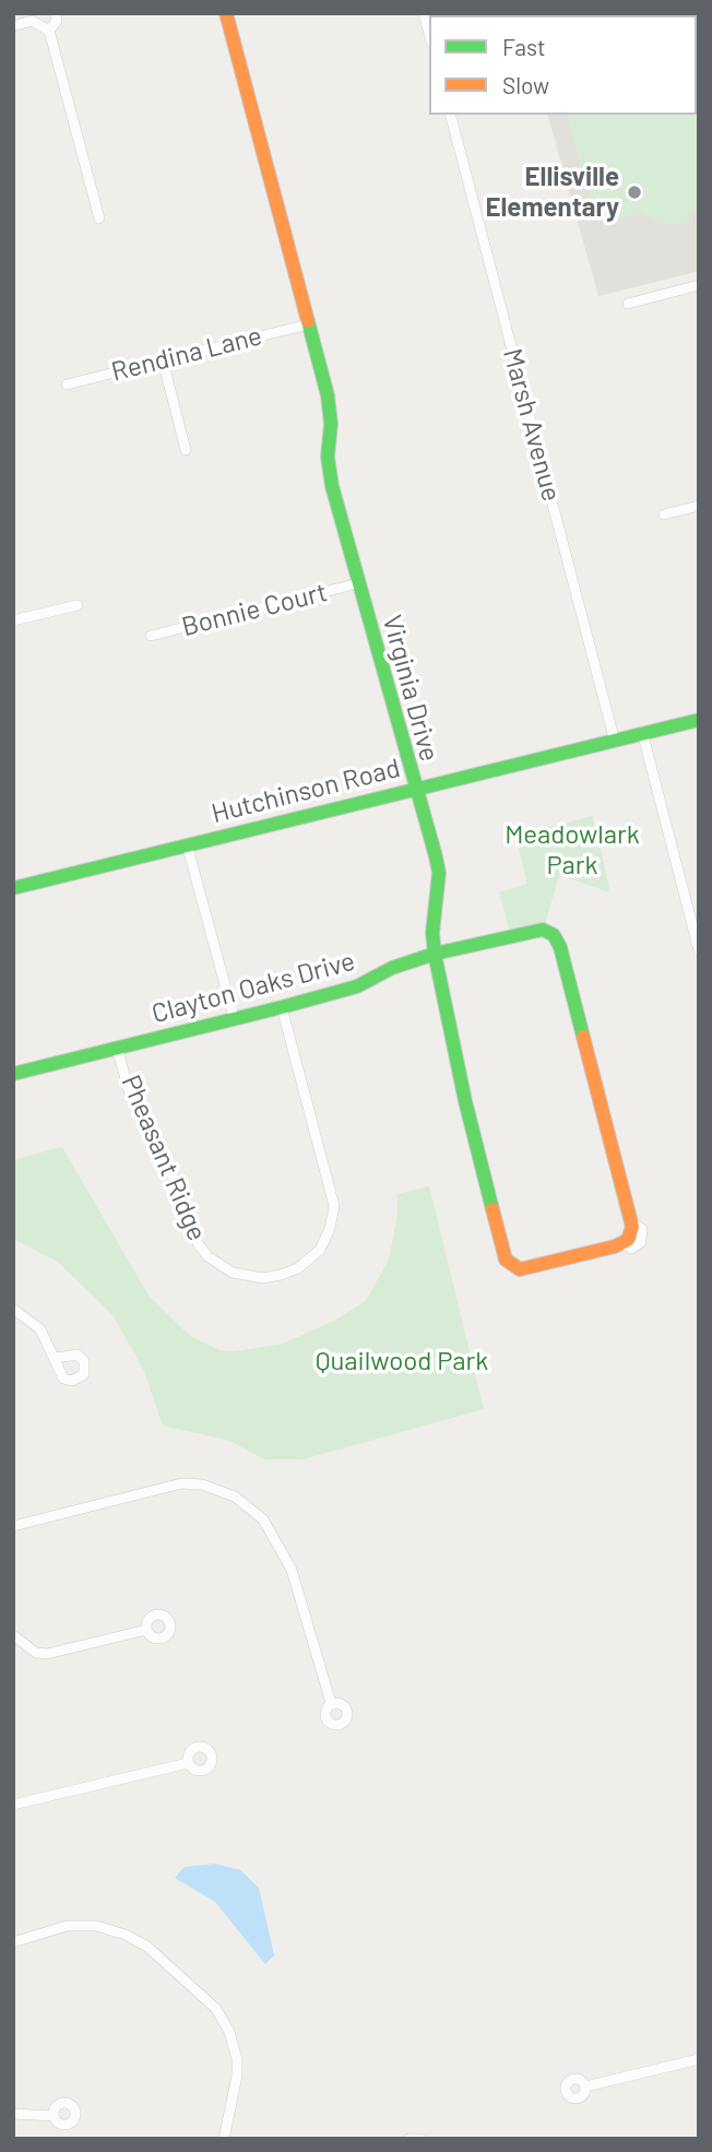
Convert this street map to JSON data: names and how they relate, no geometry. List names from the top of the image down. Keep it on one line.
{"streets":{"street":["Rendina Lane","Marsh Avenue","Bonnie Court","Virginia Drive","Hutchinson Road","Clayton Oaks Drive","Pheasant Ridge"]},"crossings":[["Rendina Lane","Virginia Drive"],["Marsh Avenue","Hutchinson Road"],["Bonnie Court","Virginia Drive"],["Virginia Drive","Hutchinson Road"],["Virginia Drive","Clayton Oaks Drive"],["Clayton Oaks Drive","Pheasant Ridge"]],"parks":["Meadowlark Park","Quailwood Park"],"places":["Ellisville Elementary"],"legend":["Fast","Slow"]}
